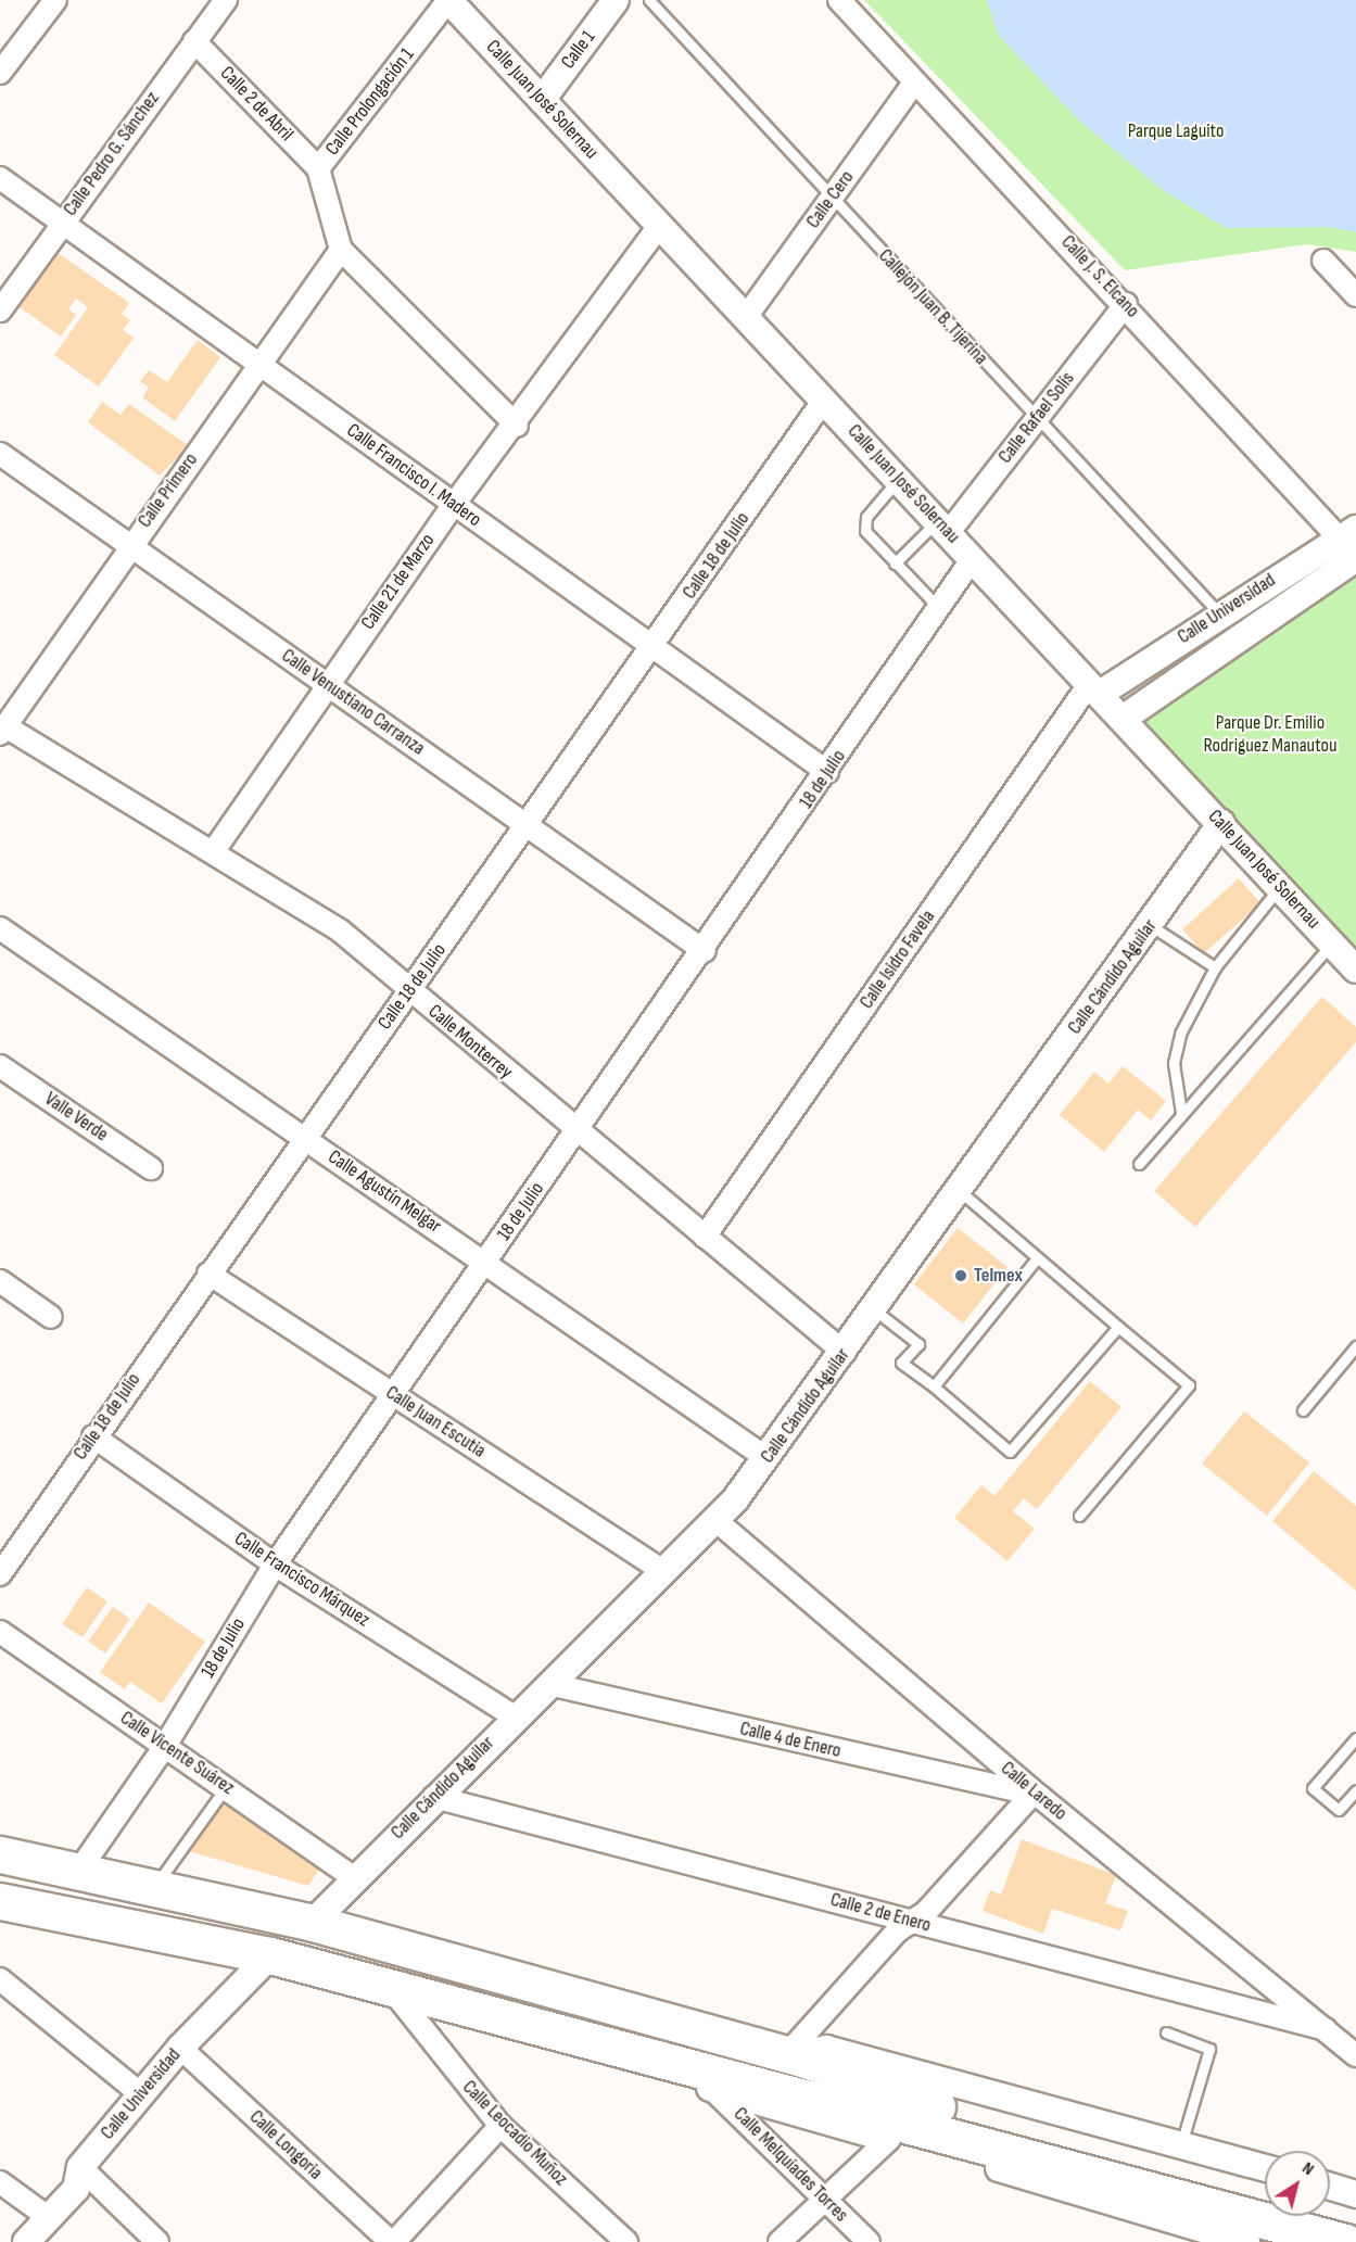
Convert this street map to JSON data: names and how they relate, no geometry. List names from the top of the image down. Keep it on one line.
{"streets":{"street":["Calle 1","Calle Juan José Solernau","Calle Prolongación 1","Calle 2 de Abril","Calle Pedro G. Sánchez","Calle Cero","Calle J. S. Elcano","Calle Rafael Solís","Calle Francisco I. Madero","Calle Primero","Calle 18 de Julio","Calle 21 de Marzo","Calle Universidad","Calle Venustiano Carranza","18 de Julio","Calle Isidro Favela","Calle Cándido Aguilar","Calle Monterrey","Valle Verde","Calle Agustín Melgar","Calle Juan Escutia","Calle Francisco Márquez","Calle 4 de Enero","Calle Vicente Suárez","Calle Laredo","Calle 2 de Enero","Calle Leocadio Muñoz","Calle Longoria","Calle Melquíades Torres"],"lane":["Callejón Juan B. Tijerina"]},"crossings":[["Calle 1","Calle Juan José Solernau"],["Calle Juan José Solernau","Calle Prolongación 1"],["Calle Juan José Solernau","Calle Cero"],["Calle Juan José Solernau","Calle Rafael Solís"],["Calle Juan José Solernau","Calle 18 de Julio"],["Calle Juan José Solernau","Calle 21 de Marzo"],["Calle Juan José Solernau","Calle Universidad"],["Calle Juan José Solernau","18 de Julio"],["Calle Juan José Solernau","Calle Isidro Favela"],["Calle Juan José Solernau","Calle Cándido Aguilar"],["Calle Prolongación 1","Calle 2 de Abril"],["Calle Prolongación 1","Calle Primero"],["Calle 2 de Abril","Calle Pedro G. Sánchez"],["Calle Pedro G. Sánchez","Calle Francisco I. Madero"],["Calle Cero","Calle J. S. Elcano"],["Calle Cero","Callejón Juan B. Tijerina"],["Calle J. S. Elcano","Calle Rafael Solís"],["Calle J. S. Elcano","Calle Universidad"],["Callejón Juan B. Tijerina","Calle Rafael Solís"],["Callejón Juan B. Tijerina","Calle Universidad"],["Calle Francisco I. Madero","Calle Primero"],["Calle Francisco I. Madero","Calle 18 de Julio"],["Calle Francisco I. Madero","Calle 21 de Marzo"],["Calle Francisco I. Madero","18 de Julio"],["Calle Primero","Calle Venustiano Carranza"],["Calle Primero","Calle Monterrey"],["Calle 18 de Julio","Calle Venustiano Carranza"],["Calle 18 de Julio","Calle Monterrey"],["Calle 18 de Julio","Calle Agustín Melgar"],["Calle 18 de Julio","Calle Juan Escutia"],["Calle 18 de Julio","Calle Francisco Márquez"],["Calle 21 de Marzo","Calle Venustiano Carranza"],["Calle 21 de Marzo","Calle Monterrey"],["Calle Universidad","Calle Isidro Favela"],["Calle Universidad","Calle Longoria"],["Calle Venustiano Carranza","18 de Julio"],["18 de Julio","Calle Monterrey"],["18 de Julio","Calle Agustín Melgar"],["18 de Julio","Calle Juan Escutia"],["18 de Julio","Calle Francisco Márquez"],["18 de Julio","Calle Vicente Suárez"],["Calle Isidro Favela","Calle Monterrey"],["Calle Cándido Aguilar","Calle Monterrey"],["Calle Cándido Aguilar","Calle Agustín Melgar"],["Calle Cándido Aguilar","Calle Juan Escutia"],["Calle Cándido Aguilar","Calle Francisco Márquez"],["Calle Cándido Aguilar","Calle 4 de Enero"],["Calle Cándido Aguilar","Calle Vicente Suárez"],["Calle Cándido Aguilar","Calle Laredo"],["Calle Cándido Aguilar","Calle 2 de Enero"],["Calle 4 de Enero","Calle Laredo"],["Calle Laredo","Calle 2 de Enero"]],"parks":["Parque Laguito","Parque Dr. Emilio Rodriguez Manautou"],"places":["Telmex"],"north":"top right"}
